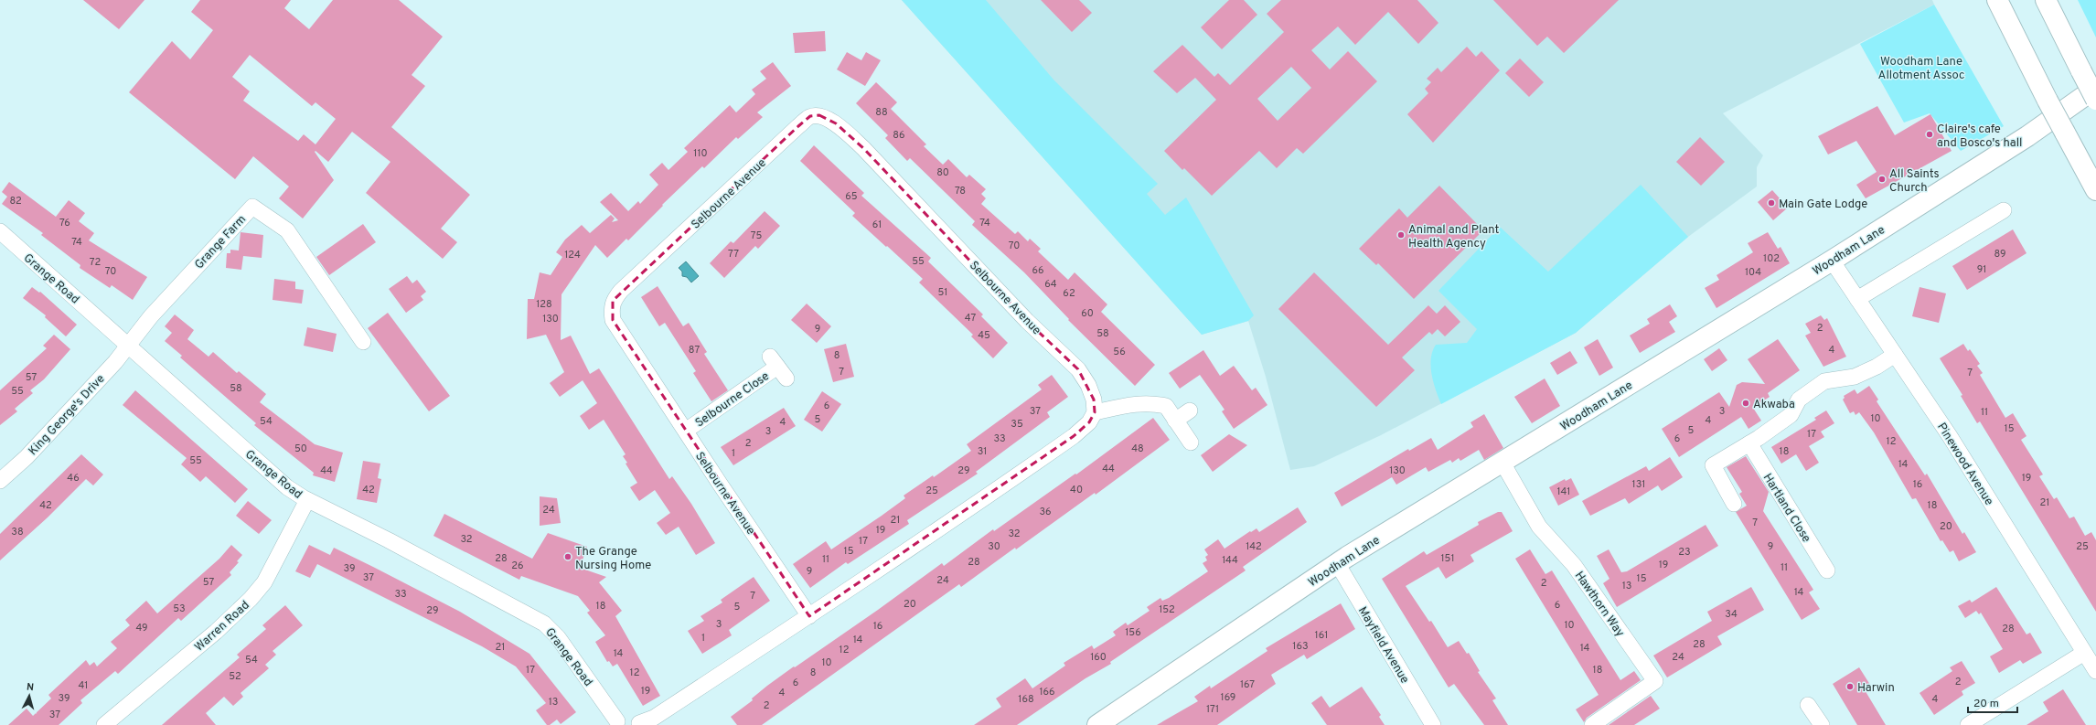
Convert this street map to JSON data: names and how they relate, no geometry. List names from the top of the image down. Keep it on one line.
{"streets":{"main road":["Woodham Lane"],"street":["Selbourne Avenue","Grange Farm","Grange Road","Selbourne Close","King George's Drive","Pinewood Avenue","Hartland Close","Hawthorn Way","Warren Road","Mayfield Avenue"]},"crossings":[["Selbourne Avenue","Selbourne Close"],["Grange Farm","Grange Road"],["Grange Farm","King George's Drive"],["Woodham Lane","Pinewood Avenue"],["Woodham Lane","Hawthorn Way"],["Woodham Lane","Mayfield Avenue"],["Grange Road","King George's Drive"],["Grange Road","Warren Road"]],"parks":["Woodham Lane Allotment Assoc"],"places":["Claire's cafe and Bosco's hall","All Saints Church","Main Gate Lodge","Animal and Plant Health Agency","Akwaba","The Grange Nursing Home","Harwin"],"house_numbers":["88","86","110","80","78","65","82","76","74","61","75","74","70","77","89","124","102","55","72","91","66","70","104","64","51","62","128","60","47","130","2","9","58","45","87","4","56","8","7","7","57","58","55","6","37","3","11","10","5","4","54","4","35","15","5","3","17","33","6","12","2","50","48","31","18","1","55","14","44","44","29","130","46","19","131","16","42","40","25","141","21","42","18","24","36","21","7","20","19","38","32","32","17","30","142","9","25","15","23","28","151","11","144","28","19","26","11","39","9","37","15","24","57","2","13","14","33","7","20","6","18","5","53","152","29","34","3","10","16","49","28","156","161","1","14","28","163","21","14","12","14","160","24","54","10","17","18","12","8","52","2","6","167","41","19","166","4","169","39","168","4","13","2","171","37"],"scale_bar":"20 m","north":"top"}
